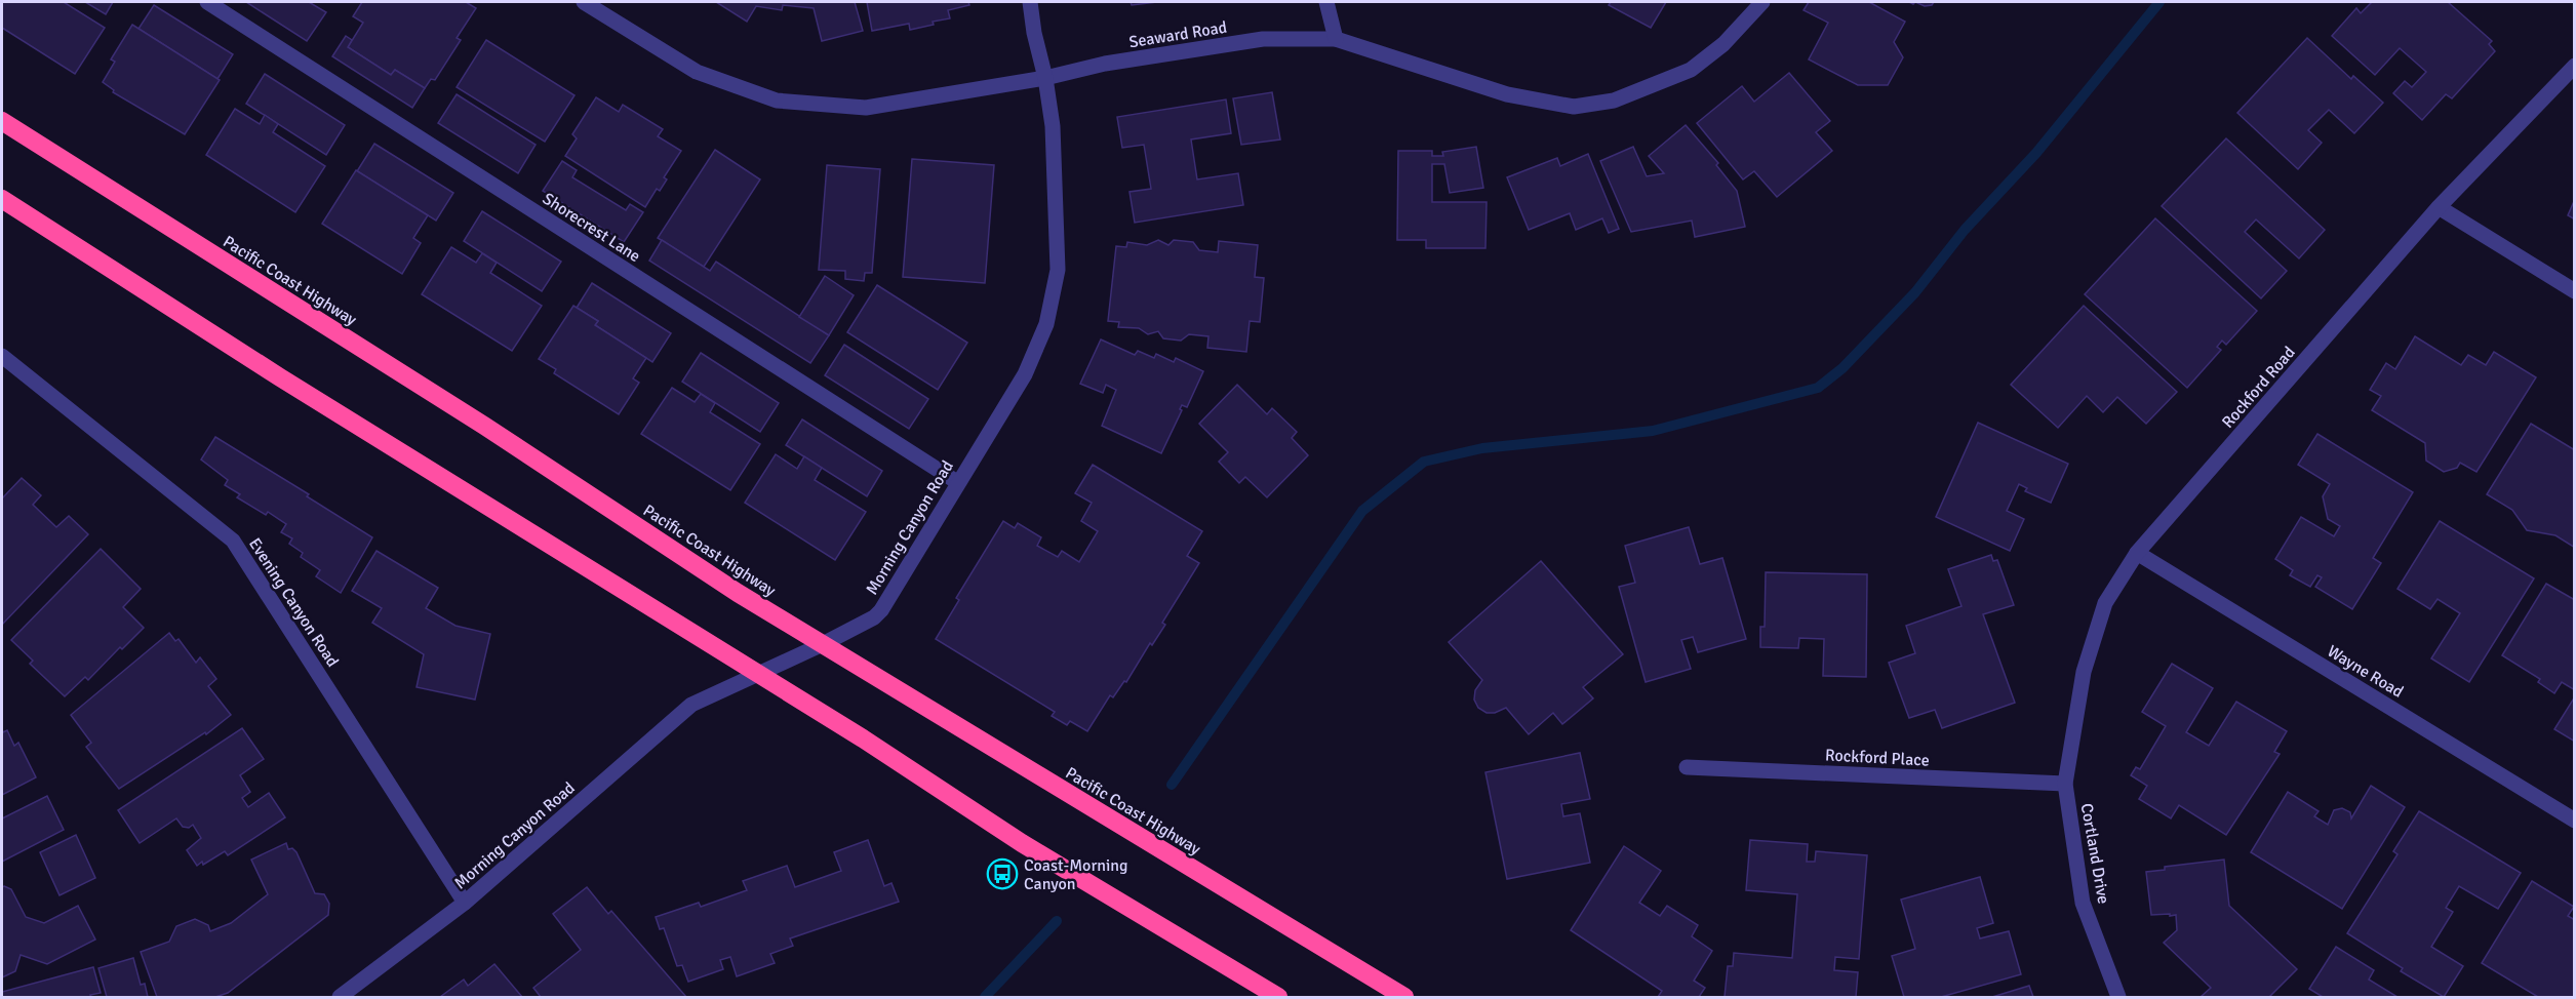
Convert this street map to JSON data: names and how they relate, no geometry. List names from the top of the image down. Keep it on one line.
{"streets":{"highway":["Pacific Coast Highway"],"street":["Seaward Road","Shorecrest Lane","Rockford Road","Morning Canyon Road","Evening Canyon Road","Wayne Road","Rockford Place","Cortland Drive"]},"crossings":[["Seaward Road","Morning Canyon Road"],["Shorecrest Lane","Morning Canyon Road"],["Pacific Coast Highway","Morning Canyon Road"],["Rockford Road","Wayne Road"],["Rockford Road","Rockford Place"],["Rockford Road","Cortland Drive"],["Morning Canyon Road","Evening Canyon Road"],["Rockford Place","Cortland Drive"]],"places":{"bus stop":["Coast-Morning Canyon"]}}
